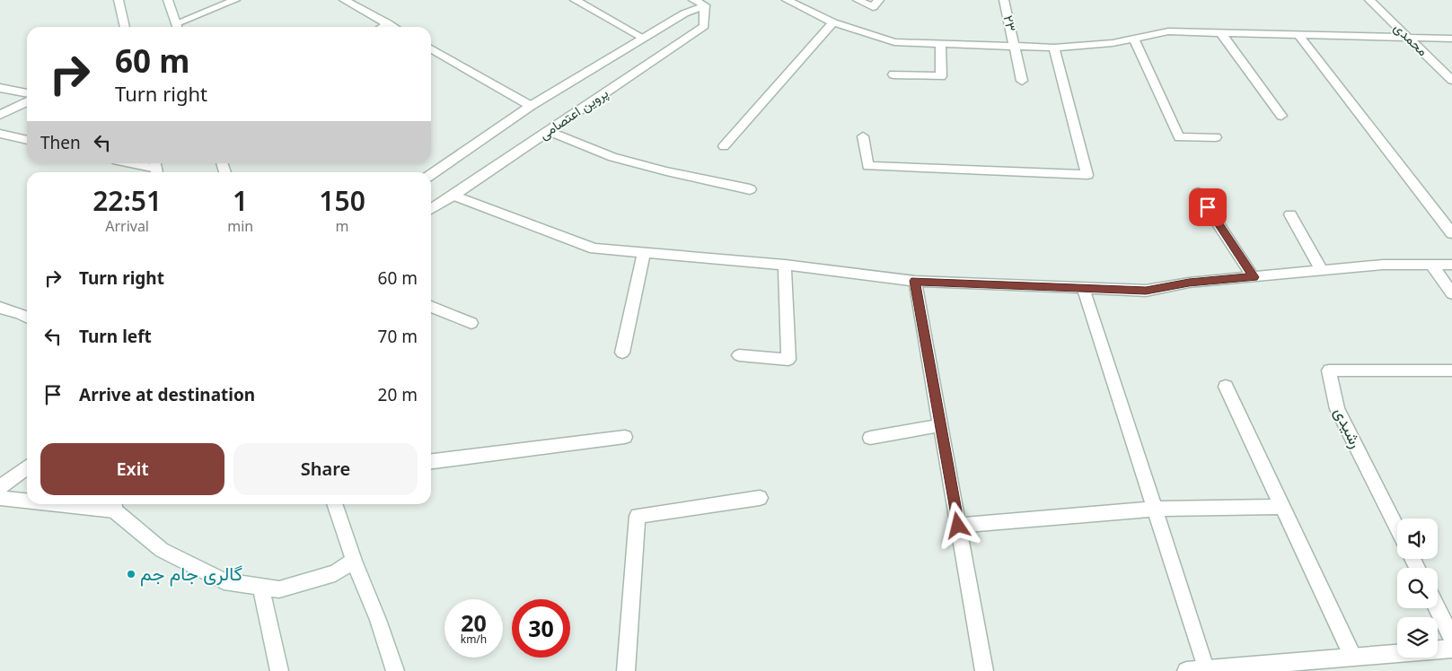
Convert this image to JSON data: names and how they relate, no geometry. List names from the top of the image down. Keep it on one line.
{"streets":{"street":["۲۳","محمدی","پروین اعتصامی","رشیدی"]},"places":["گالری جام جم"],"page":{"turn":["60 m","Turn right"],"then":"Then","eta":["22:51","Arrival","1","min","150","m"],"list":[{"name":"Turn right","value":"60 m"},{"name":"Turn left","value":"70 m"},{"name":"Arrive at destination","value":"20 m"}],"buttons":["Exit","Share"],"speed":"20 km/h","limit":"30"}}
